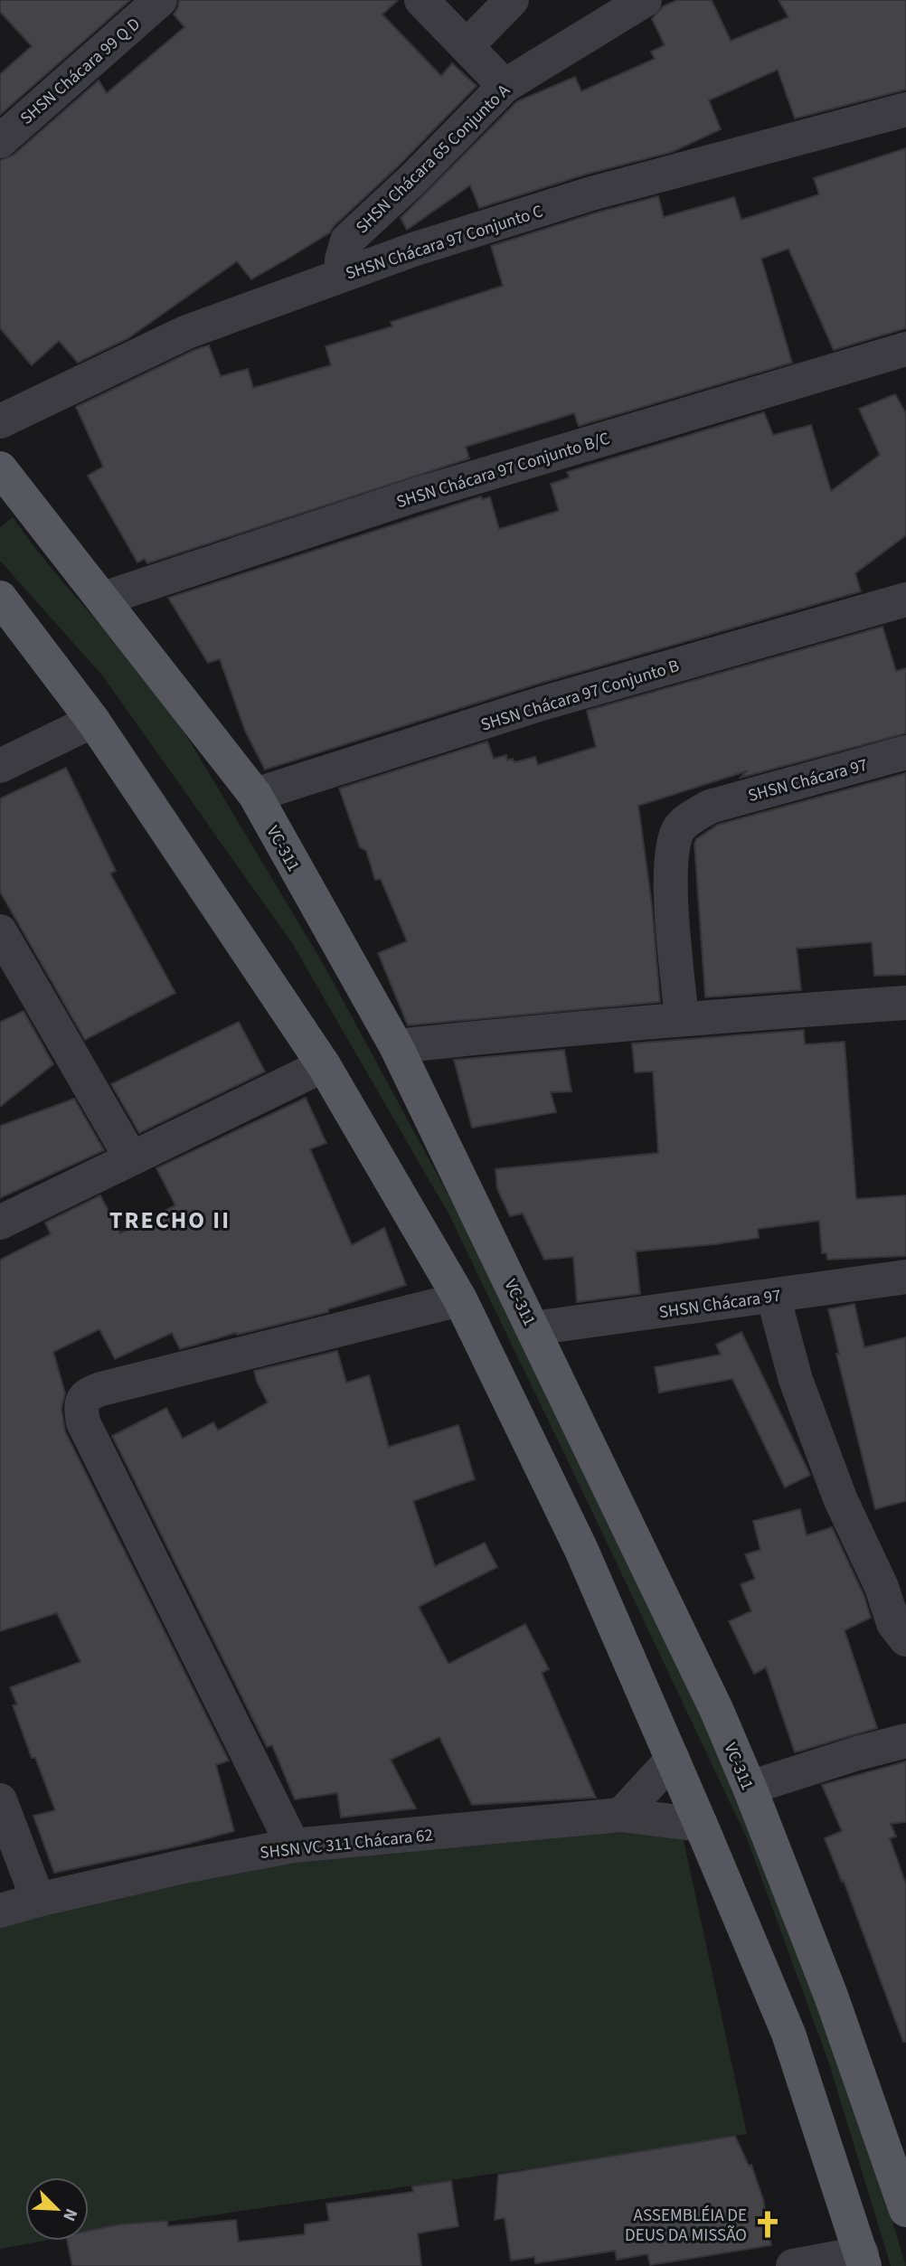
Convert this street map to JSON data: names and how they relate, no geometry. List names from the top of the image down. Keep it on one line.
{"streets":{"main road":["VC-311"],"street":["SHSN Chácara 99 Q D","SHSN Chácara 65 Conjunto A","SHSN Chácara 97 Conjunto C","SHSN Chácara 97 Conjunto B/C","SHSN Chácara 97 Conjunto B","SHSN Chácara 97","SHSN VC 311 Chácara 62"]},"crossings":[["SHSN Chácara 65 Conjunto A","SHSN Chácara 97 Conjunto C"],["SHSN Chácara 97 Conjunto B/C","VC-311"],["SHSN Chácara 97 Conjunto B","VC-311"],["SHSN Chácara 97","VC-311"]],"districts":["TRECHO II"],"places":{"church":["ASSEMBLÉIA DE DEUS DA MISSÃO"]},"north":"bottom right"}
